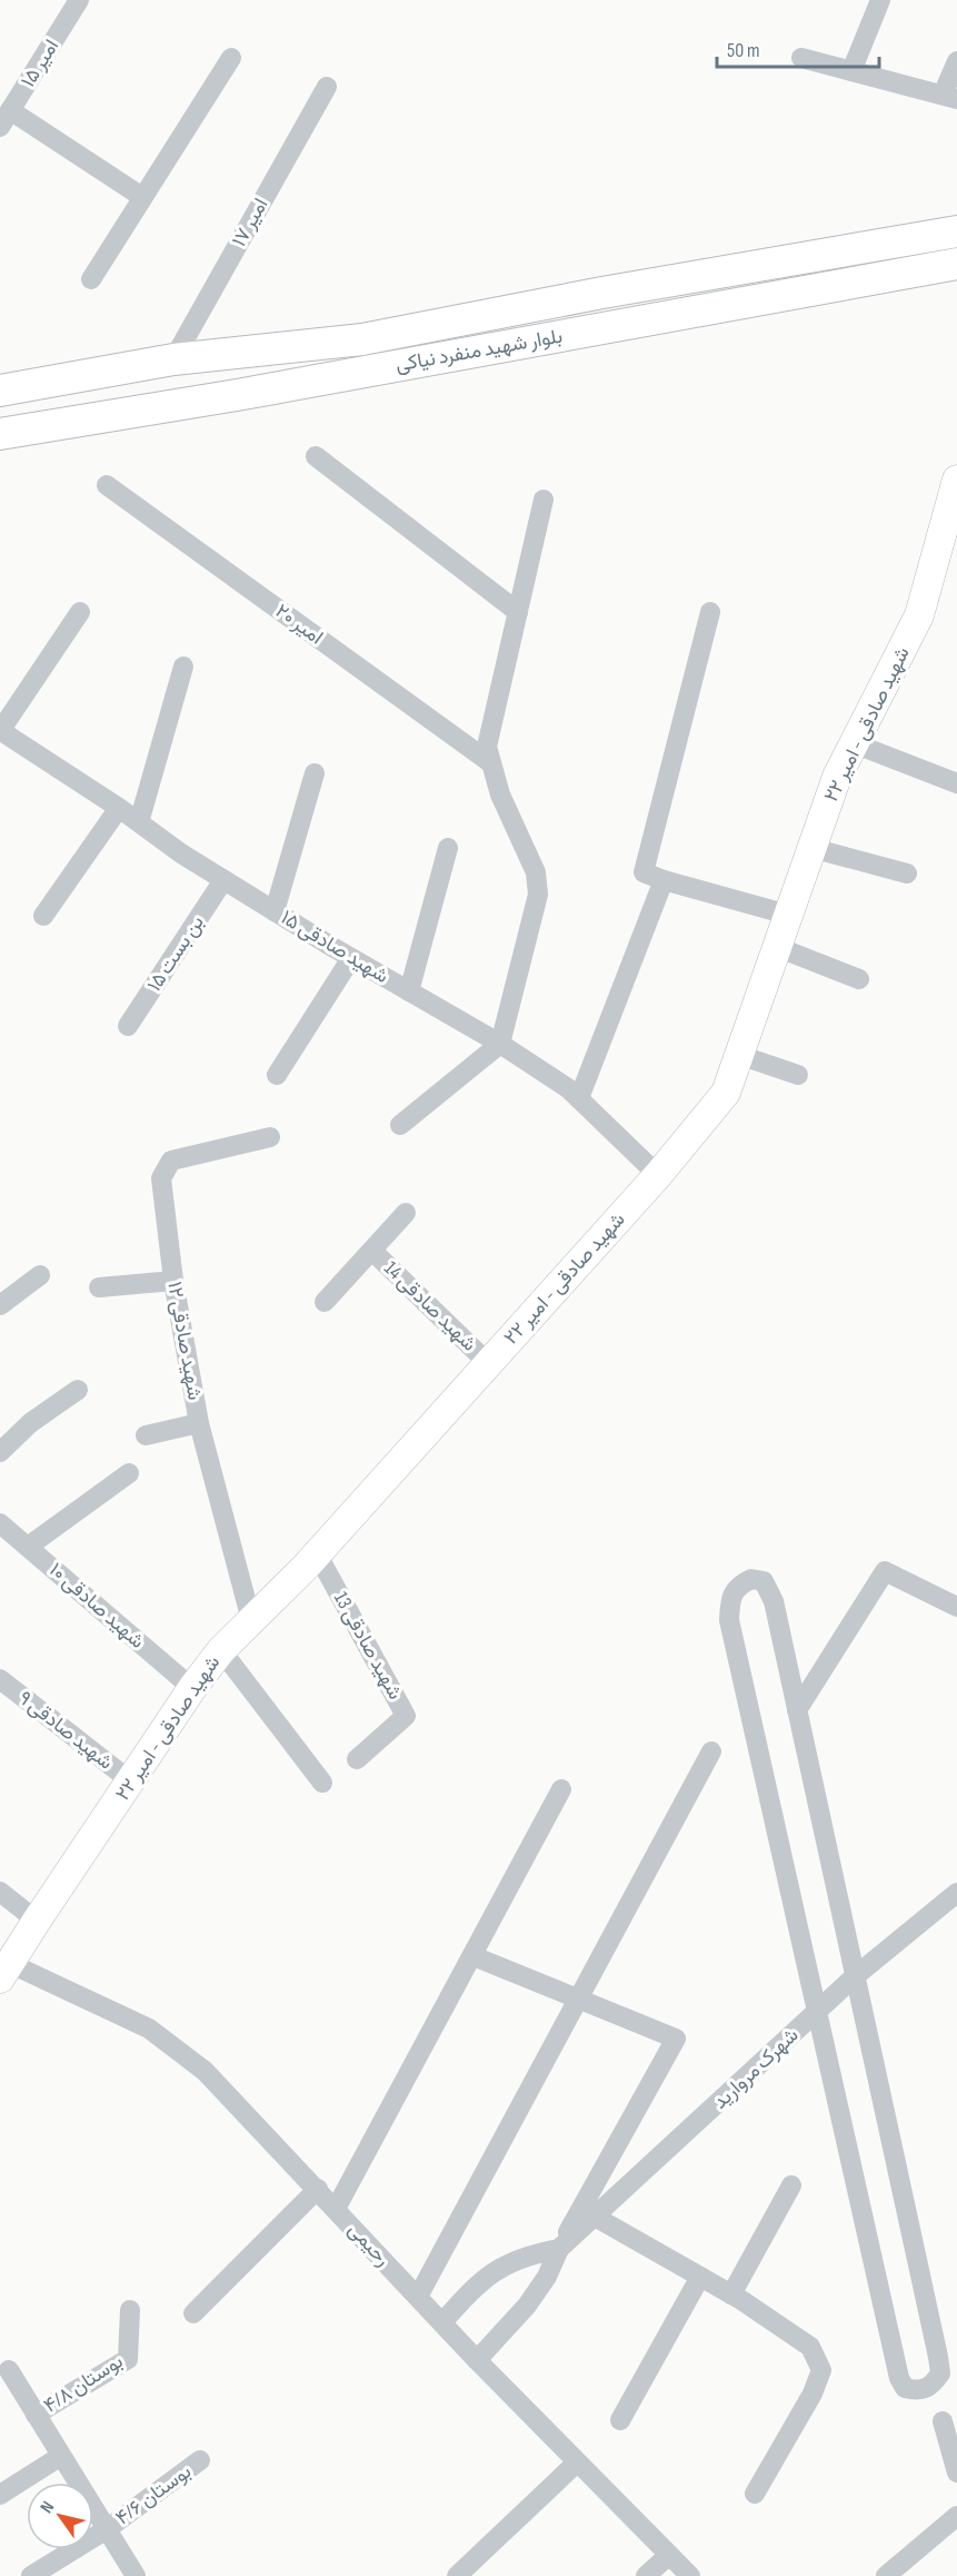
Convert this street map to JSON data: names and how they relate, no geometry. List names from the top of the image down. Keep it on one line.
{"streets":{"main road":["بلوار شهید منفرد نیاکی"],"street":["امیر ۱۵","امیر ۱۷","امیر ۲۰","شهید صادقی - امیر ۲۲","شهید صادقی ۱۵","بن بست ۱۵","شهید صادقی 14","شهید صادقی ۱۲","شهید صادقی ۱۰","شهید صادقی 13","شهید صادقی ۹","شهرک مروارید","رحیمی","بوستان ۴/۸","بوستان ۴/۶"]},"crossings":[["امیر ۱۷","بلوار شهید منفرد نیاکی"],["شهید صادقی - امیر ۲۲","شهید صادقی ۱۵"],["شهید صادقی - امیر ۲۲","شهید صادقی 14"],["شهید صادقی - امیر ۲۲","شهید صادقی ۱۲"],["شهید صادقی - امیر ۲۲","شهید صادقی ۱۰"],["شهید صادقی - امیر ۲۲","شهید صادقی 13"],["شهید صادقی - امیر ۲۲","شهید صادقی ۹"],["شهید صادقی - امیر ۲۲","رحیمی"],["شهید صادقی ۱۵","بن بست ۱۵"],["شهرک مروارید","رحیمی"]],"scale_bar":"50 m","north":"top left"}
